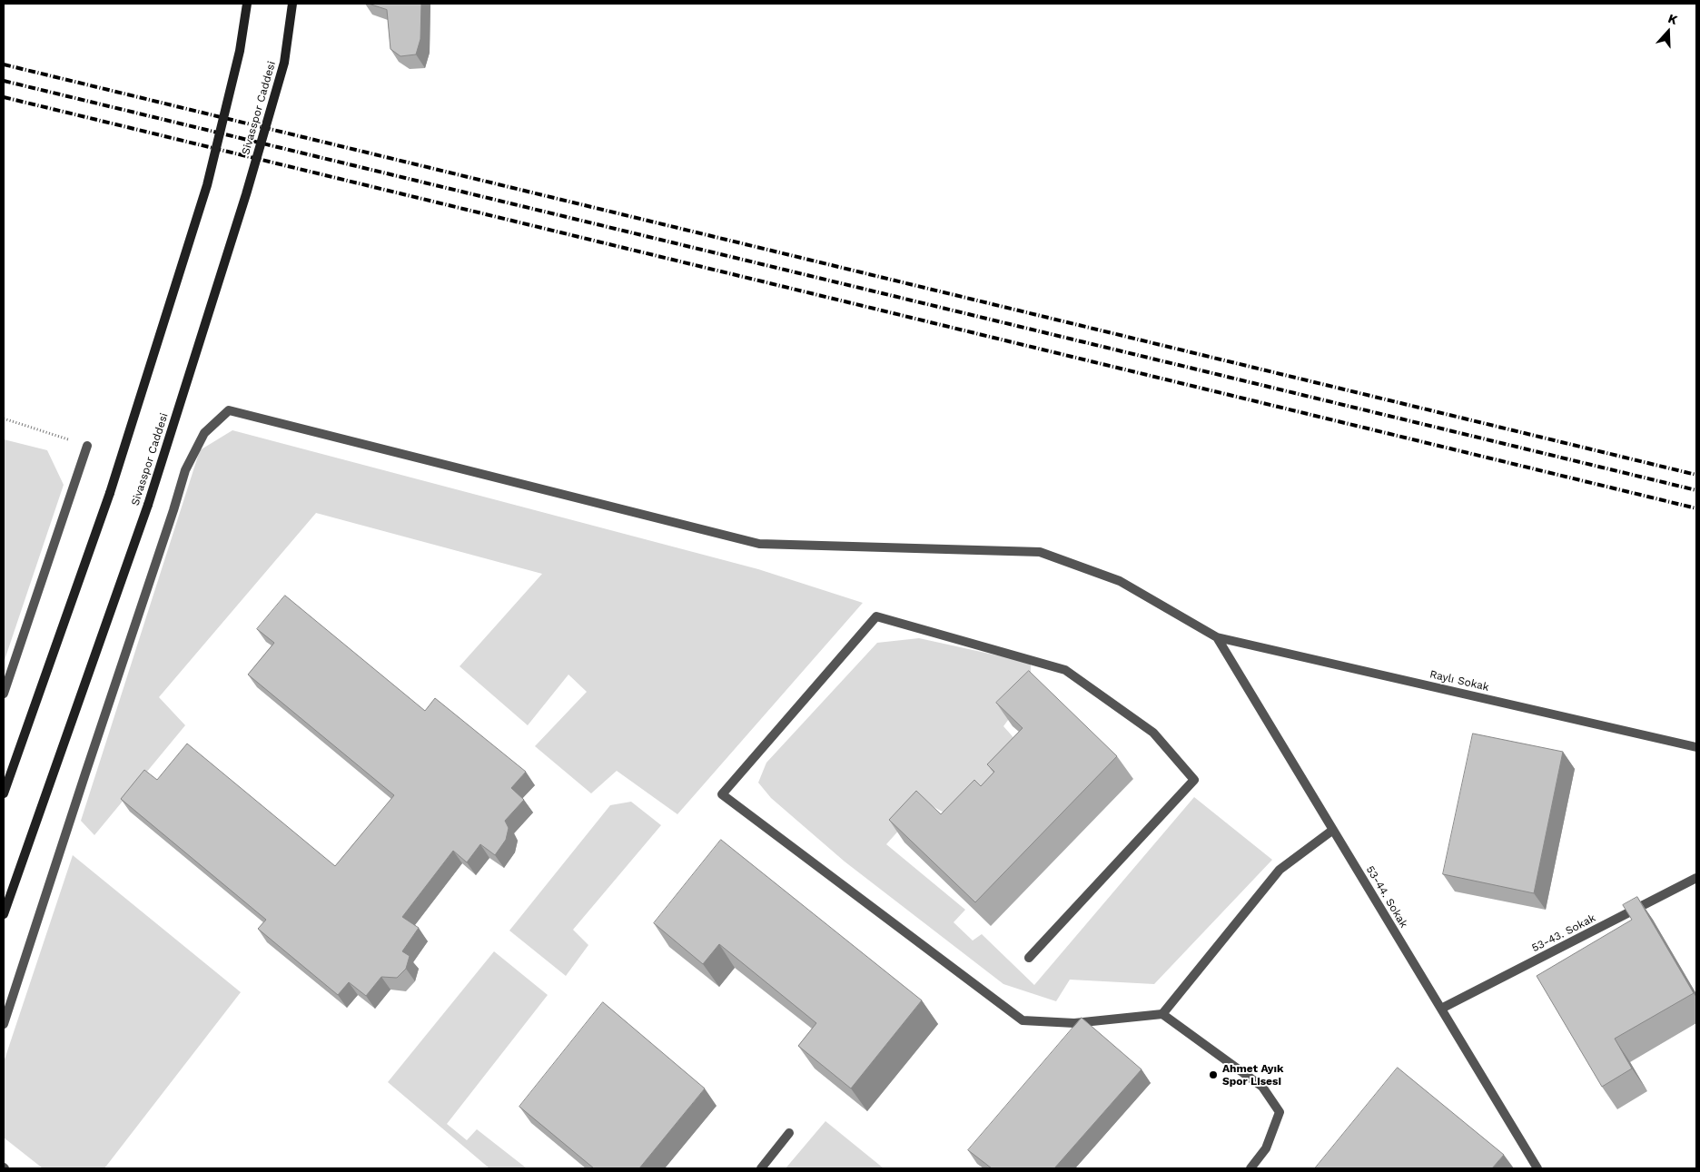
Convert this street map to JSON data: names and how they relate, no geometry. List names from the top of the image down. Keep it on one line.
{"streets":{"street":["Sivasspor Caddesi","Raylı Sokak","53-44. Sokak","53-43. Sokak"]},"crossings":[["Raylı Sokak","53-44. Sokak"],["53-44. Sokak","53-43. Sokak"]],"places":["Ahmet Ayık Spor Lisesi"],"north":"top"}
